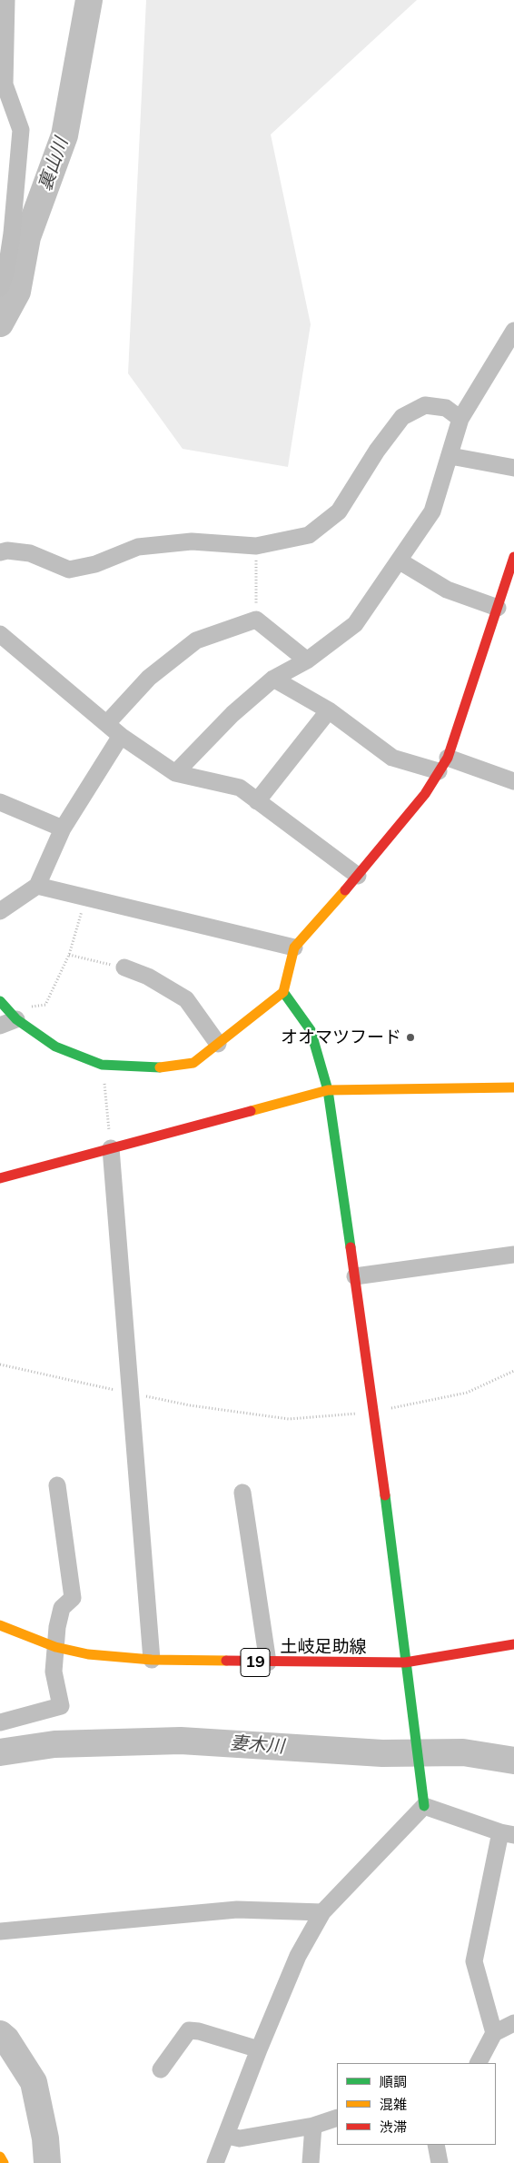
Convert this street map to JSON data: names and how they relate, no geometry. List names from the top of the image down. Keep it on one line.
{"streets":{"street":["土岐足助線","19"]},"water":["裏山川","妻木川"],"places":["オオマツフード"],"legend":["順調","混雑","渋滞"]}
